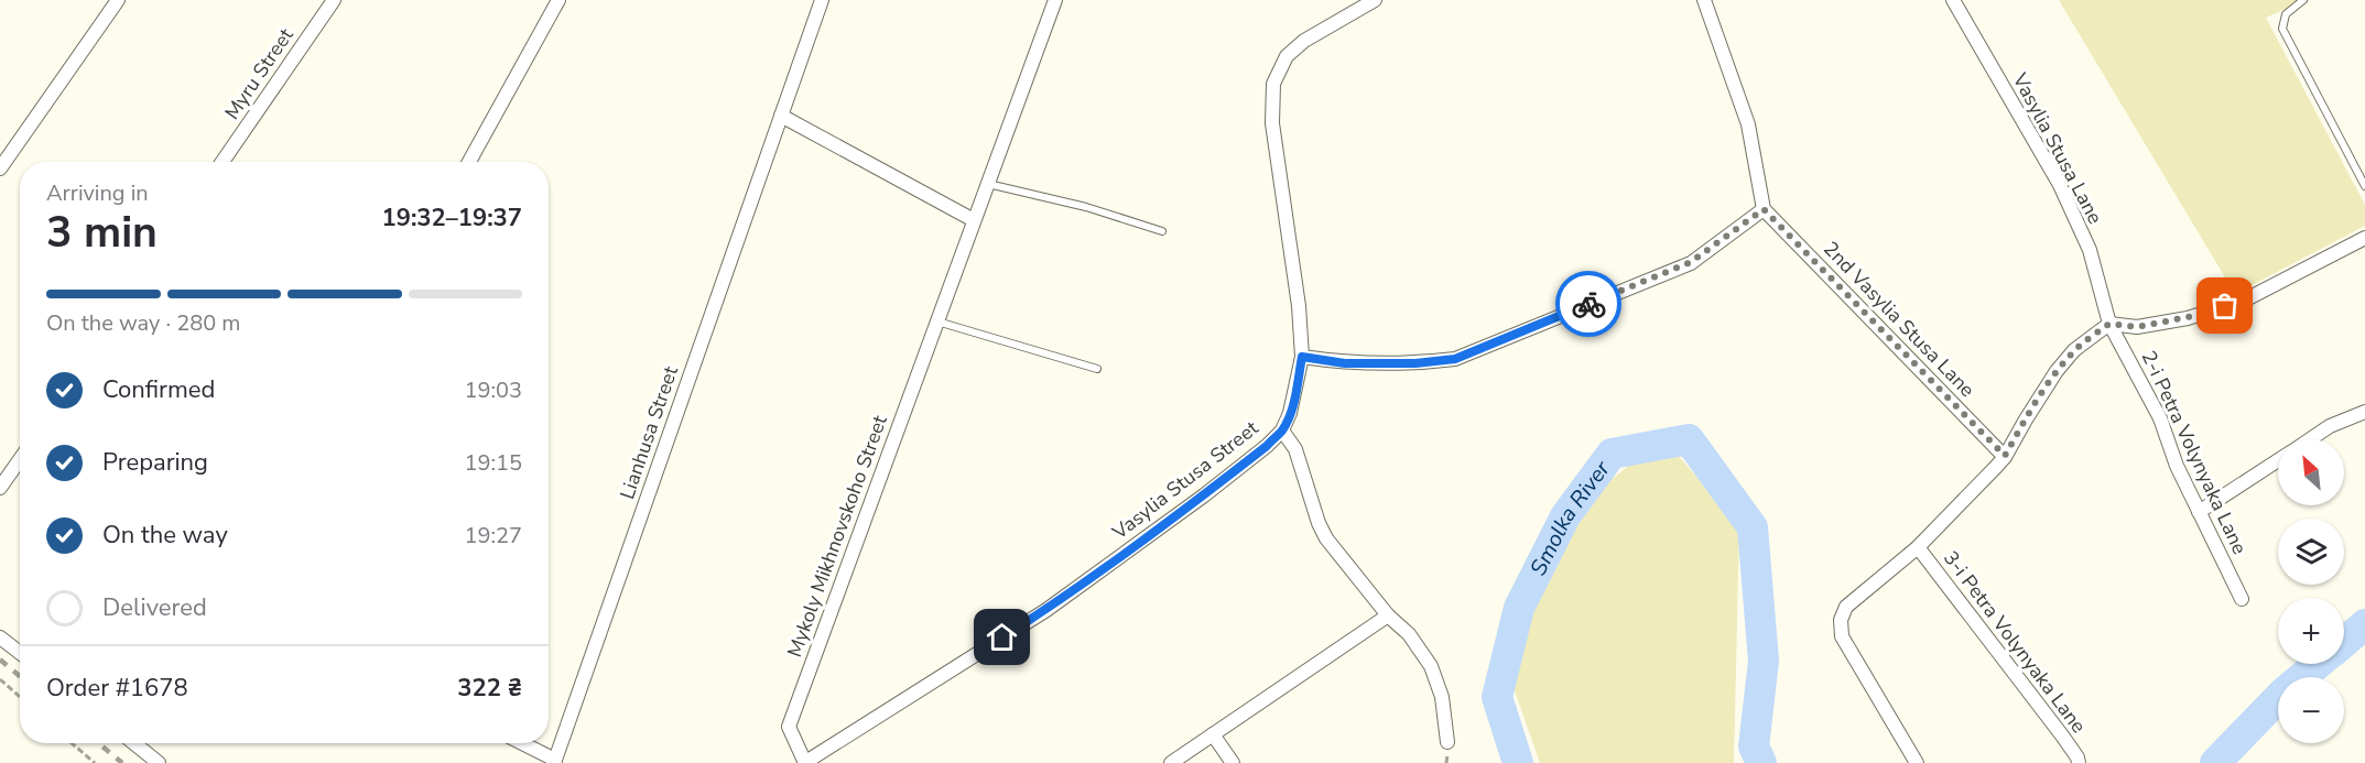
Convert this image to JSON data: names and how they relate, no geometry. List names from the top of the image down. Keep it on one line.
{"streets":{"street":["Myru Street","Vasylia Stusa Lane","2nd Vasylia Stusa Lane","Lianhusa Street","2-i Petra Volynyaka Lane","Vasylia Stusa Street","Mykoly Mikhnovskoho Street","3-i Petra Volynyaka Lane"]},"crossings":[["Vasylia Stusa Lane","2-i Petra Volynyaka Lane"],["Vasylia Stusa Street","Mykoly Mikhnovskoho Street"]],"water":["Smolka River"],"north":"top left","page":{"heading":["3 min","Arriving in","19:32–19:37"],"panel":["Order #1678","322 ₴"],"bar":"On the way · 280 m","list":[["Confirmed","19:03"],["Preparing","19:15"],["On the way","19:27"],"Delivered"],"map_buttons":["+","−"]}}
